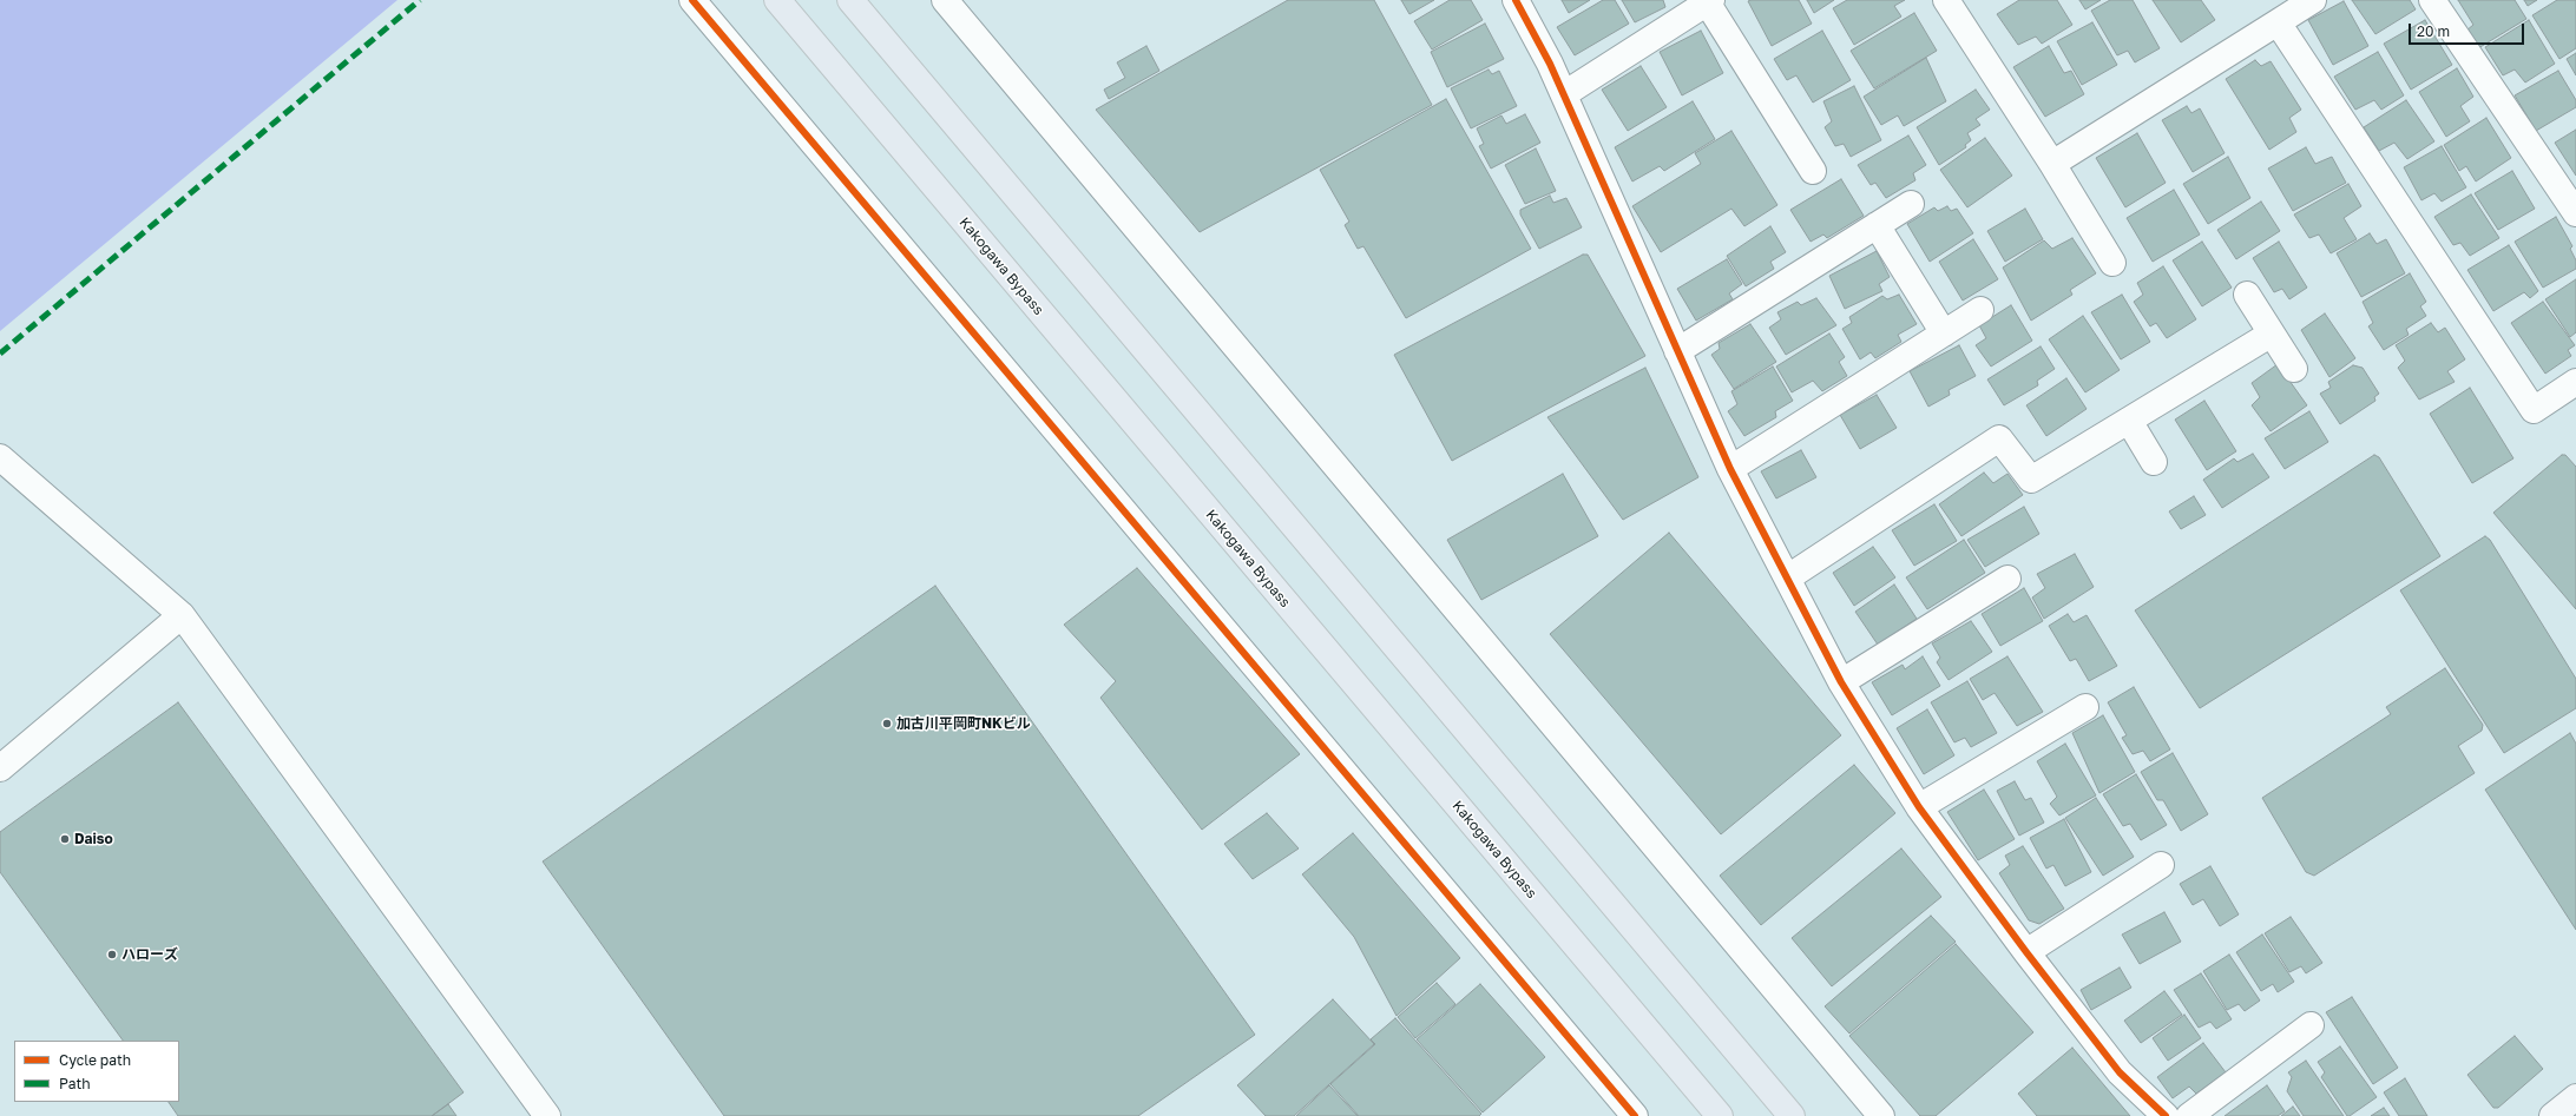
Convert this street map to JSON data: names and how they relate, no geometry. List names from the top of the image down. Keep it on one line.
{"streets":{"highway":["Kakogawa Bypass"]},"places":["加古川平岡町NKビル","Daiso","ハローズ"],"legend":["Cycle path","Path"],"scale_bar":"20 m"}
